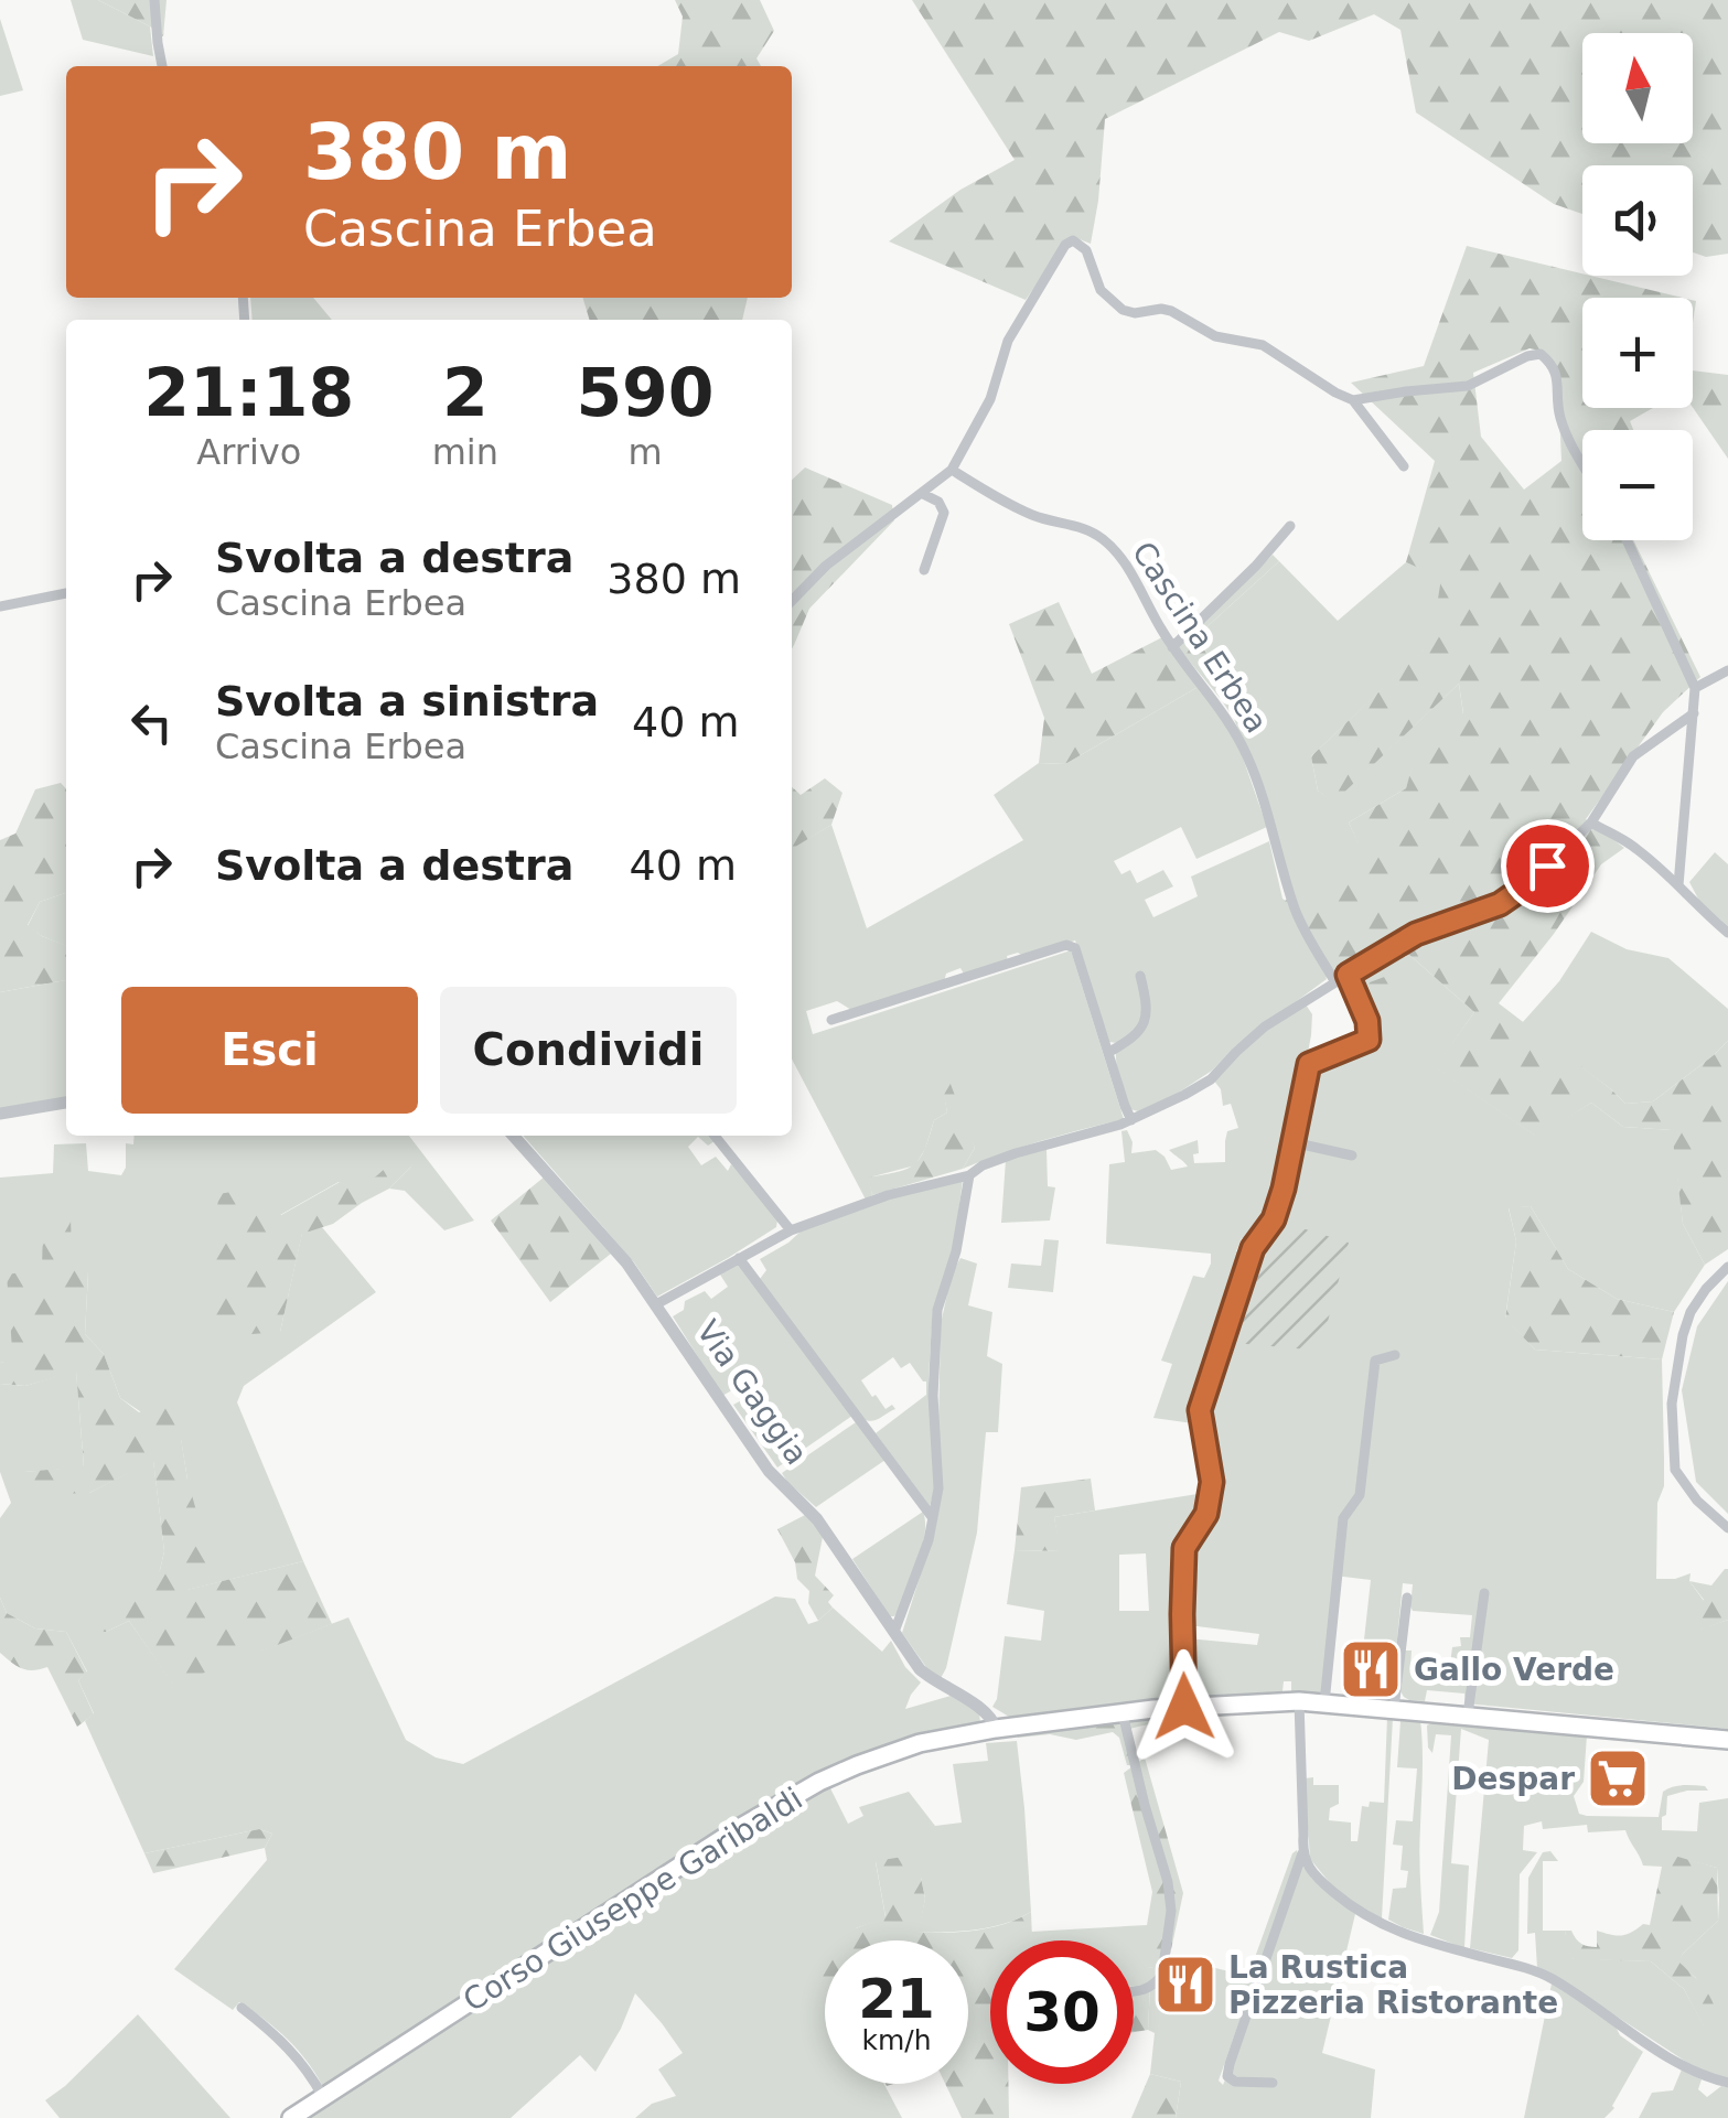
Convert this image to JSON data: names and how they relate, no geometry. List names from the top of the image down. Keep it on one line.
{"streets":{"main road":["Corso Giuseppe Garibaldi"],"street":["Cascina Erbea","Via Gaggia"]},"crossings":[["Via Gaggia","Corso Giuseppe Garibaldi"]],"places":{"restaurant":["Gallo Verde","La Rustica Pizzeria Ristorante"],"supermarket":["Despar"]},"north":"top","page":{"map_buttons":["+","−"],"turn":["380 m","Cascina Erbea"],"eta":["21:18","Arrivo","2","min","590","m"],"list":[{"name":"Svolta a destra","note":"Cascina Erbea","value":"380 m"},{"name":"Svolta a sinistra","note":"Cascina Erbea","value":"40 m"},{"name":"Svolta a destra","value":"40 m"}],"buttons":["Esci","Condividi"],"speed":"21 km/h","limit":"30"}}
